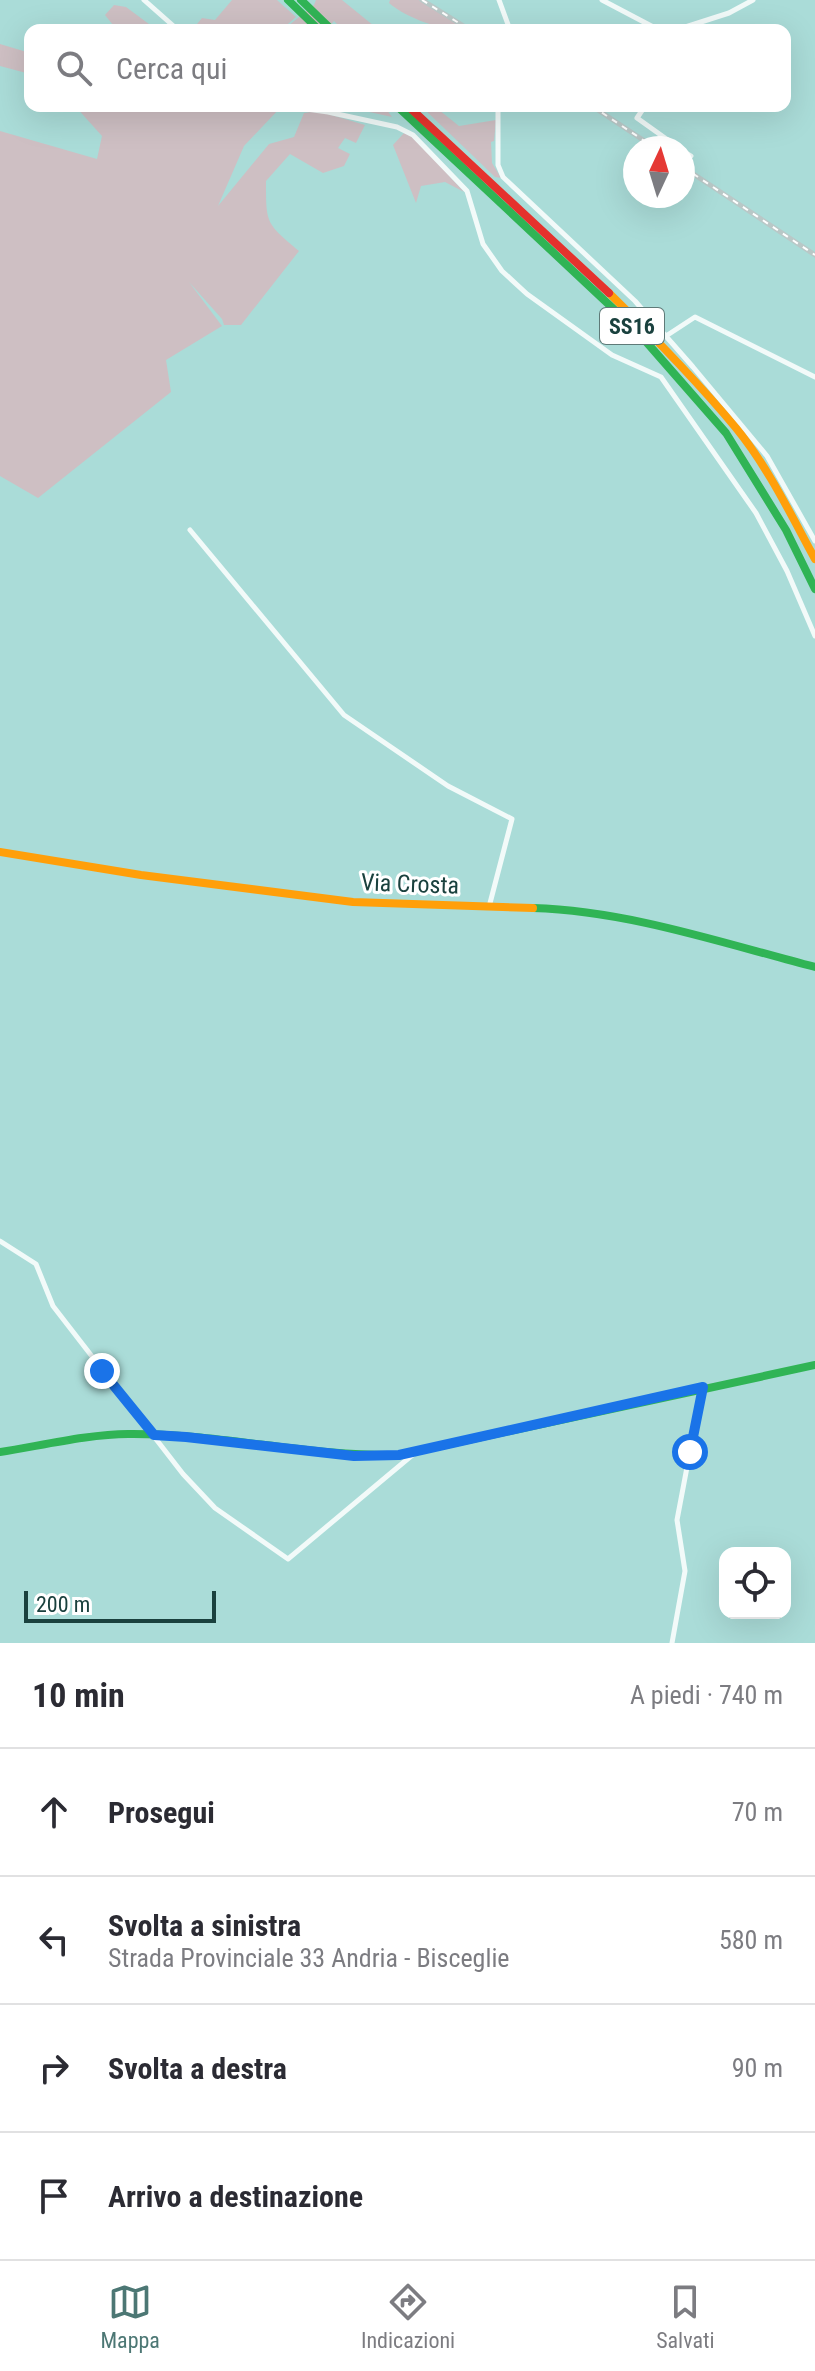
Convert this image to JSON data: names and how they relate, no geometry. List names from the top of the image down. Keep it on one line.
{"streets":{"main road":["SS16","Via Crosta"]},"scale_bar":"200 m","north":"top","page":{"search":"Cerca qui","scale":"200 m","heading":["10 min","A piedi · 740 m"],"list":[["Prosegui","70 m"],["Svolta a sinistra","Strada Provinciale 33 Andria - Bisceglie","580 m"],["Svolta a destra","90 m"],"Arrivo a destinazione"],"nav":["Mappa","Indicazioni","Salvati"]}}
